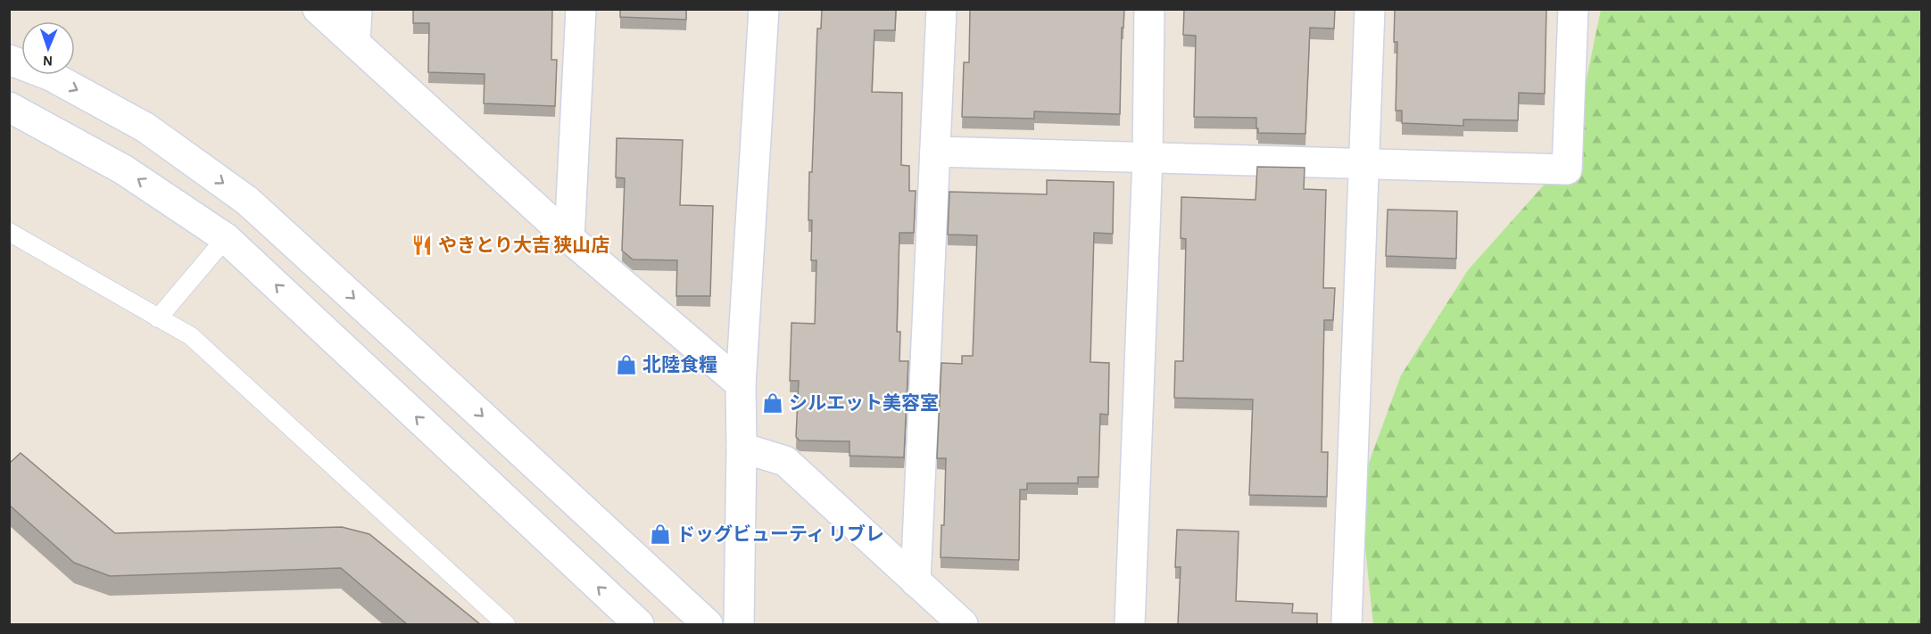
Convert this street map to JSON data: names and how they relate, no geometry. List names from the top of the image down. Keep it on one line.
{"places":{"restaurant":["やきとり大吉 狭山店"],"shop":["北陸食糧","シルエット美容室","ドッグビューティ リブレ"]},"north":"bottom"}
